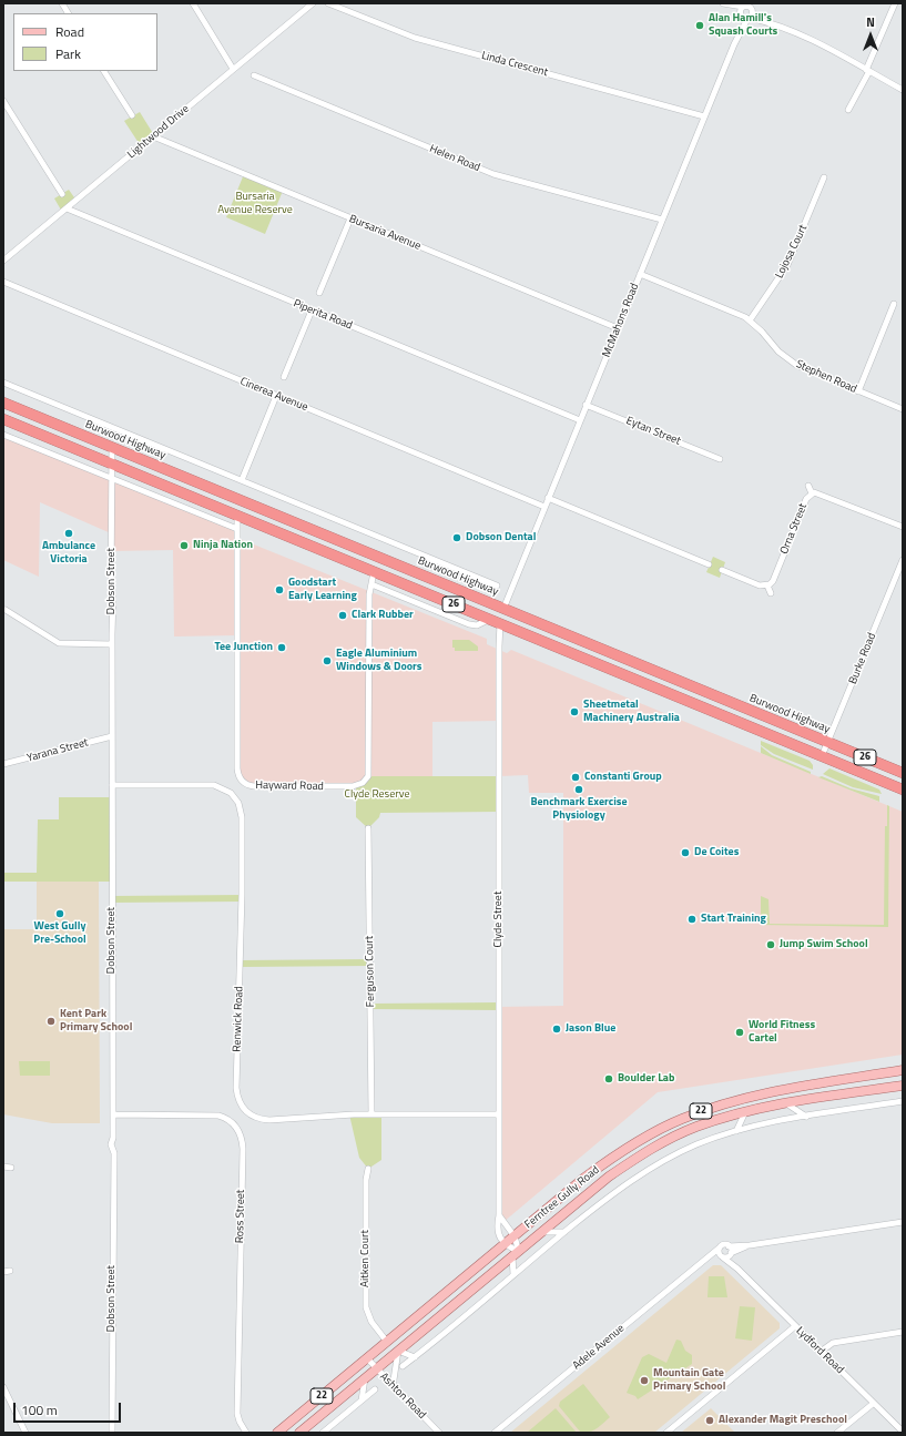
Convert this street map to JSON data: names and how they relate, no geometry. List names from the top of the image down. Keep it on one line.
{"streets":{"highway":["Burwood Highway","26"],"main road":["22","Ferntree Gully Road"],"street":["Linda Crescent","Lightwood Drive","Helen Road","Bursaria Avenue","Lojosa Court","Piperita Road","McMahons Road","Stephen Road","Cinerea Avenue","Eytan Street","Orna Street","Dobson Street","Burke Road","Yarana Street","Hayward Road","Clyde Street","Ferguson Court","Renwick Road","Ross Street","Aitken Court","Adele Avenue","Lydford Road","Ashton Road"]},"crossings":[["Linda Crescent","McMahons Road"],["Lightwood Drive","Bursaria Avenue"],["Lightwood Drive","Piperita Road"],["Helen Road","McMahons Road"],["Bursaria Avenue","McMahons Road"],["Lojosa Court","Stephen Road"],["Piperita Road","McMahons Road"],["McMahons Road","Stephen Road"],["McMahons Road","Cinerea Avenue"],["McMahons Road","Eytan Street"],["McMahons Road","Burwood Highway"],["Burwood Highway","Dobson Street"],["Burwood Highway","Burke Road"],["Dobson Street","26"],["Dobson Street","Yarana Street"],["Dobson Street","Renwick Road"],["Dobson Street","Ross Street"],["26","Burke Road"],["26","Hayward Road"],["26","Clyde Street"],["Clyde Street","Renwick Road"],["Clyde Street","Ferntree Gully Road"],["Ferguson Court","Renwick Road"],["Ferntree Gully Road","Aitken Court"],["Ferntree Gully Road","Ashton Road"],["Adele Avenue","Lydford Road"]],"parks":["Bursaria Avenue Reserve","Clyde Reserve"],"places":["Alan Hamill's Squash Courts","Ambulance Victoria","Dobson Dental","Ninja Nation","Goodstart Early Learning","Clark Rubber","Tee Junction","Eagle Aluminium Windows & Doors","Sheetmetal Machinery Australia","Constanti Group","Benchmark Exercise Physiology","De Coites","West Gully Pre-School","Start Training","Jump Swim School","Kent Park Primary School","Jason Blue","World Fitness Cartel","Boulder Lab","Mountain Gate Primary School","Alexander Magit Preschool"],"legend":["Road","Park"],"scale_bar":"100 m","north":"top"}
